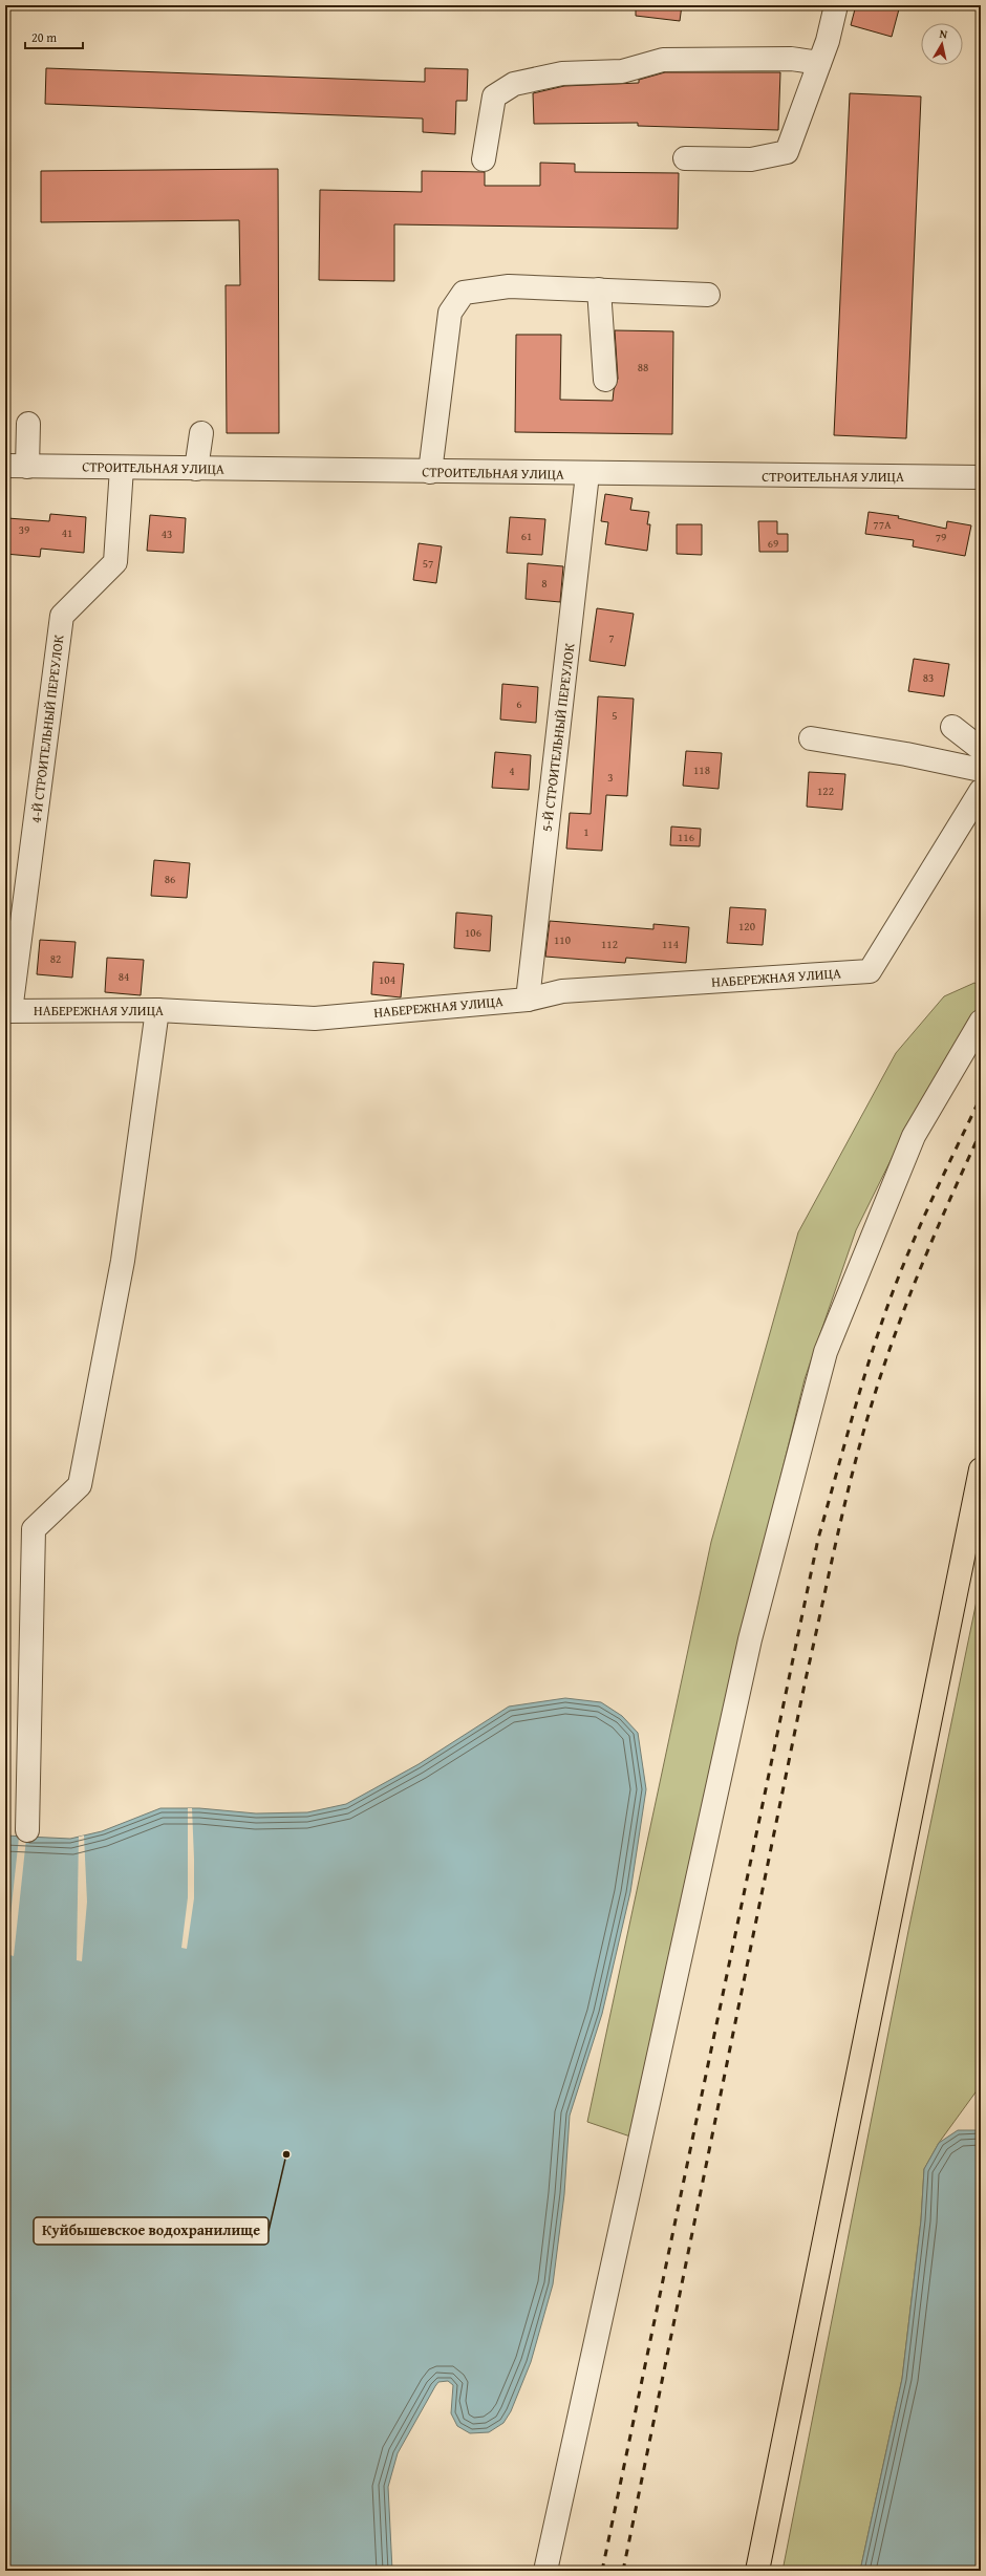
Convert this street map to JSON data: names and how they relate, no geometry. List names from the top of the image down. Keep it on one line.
{"streets":{"street":["СТРОИТЕЛЬНАЯ УЛИЦА","4-Й СТРОИТЕЛЬНЫЙ ПЕРЕУЛОК","5-Й СТРОИТЕЛЬНЫЙ ПЕРЕУЛОК","НАБЕРЕЖНАЯ УЛИЦА"]},"crossings":[["СТРОИТЕЛЬНАЯ УЛИЦА","4-Й СТРОИТЕЛЬНЫЙ ПЕРЕУЛОК"],["СТРОИТЕЛЬНАЯ УЛИЦА","5-Й СТРОИТЕЛЬНЫЙ ПЕРЕУЛОК"],["4-Й СТРОИТЕЛЬНЫЙ ПЕРЕУЛОК","НАБЕРЕЖНАЯ УЛИЦА"],["5-Й СТРОИТЕЛЬНЫЙ ПЕРЕУЛОК","НАБЕРЕЖНАЯ УЛИЦА"]],"places":["Куйбышевское водохранилище"],"house_numbers":["88","77А","39","41","43","61","79","69","57","8","7","83","6","5","118","4","3","122","1","116","86","120","106","110","112","114","82","84","104"],"scale_bar":"20 m","north":"top"}
